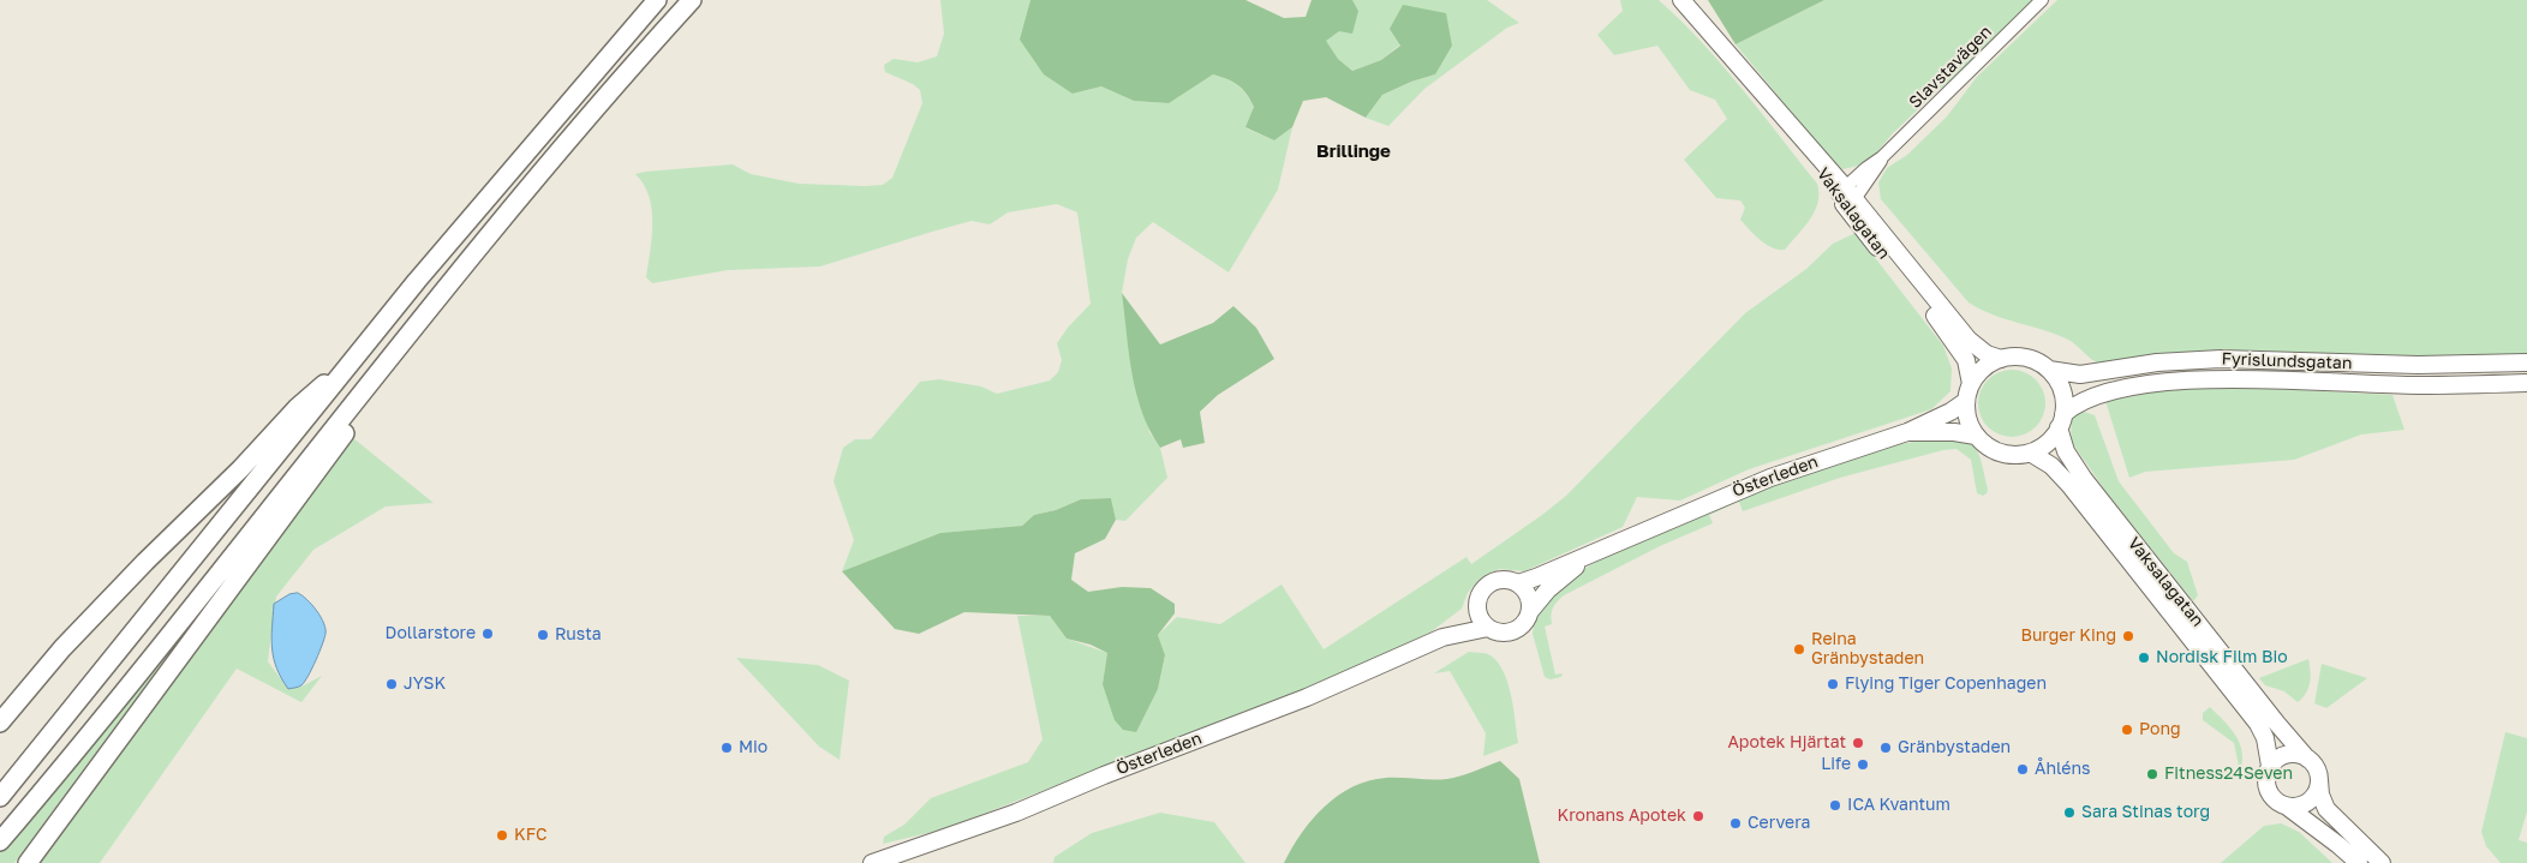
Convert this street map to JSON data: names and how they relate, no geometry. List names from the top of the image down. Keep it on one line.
{"streets":{"main road":["Vaksalagatan","Fyrislundsgatan","Österleden"],"street":["Slavstavägen"]},"crossings":[["Slavstavägen","Vaksalagatan"],["Vaksalagatan","Fyrislundsgatan"],["Vaksalagatan","Österleden"],["Fyrislundsgatan","Österleden"]],"districts":["Brillinge"],"places":["Dollarstore","Rusta","Burger King","Reina Gränbystaden","Nordisk Film Bio","JYSK","Flying Tiger Copenhagen","Pong","Apotek Hjärtat","Mio","Gränbystaden","Life","Åhléns","Fitness24Seven","ICA Kvantum","Sara Stinas torg","Kronans Apotek","Cervera","KFC"]}
